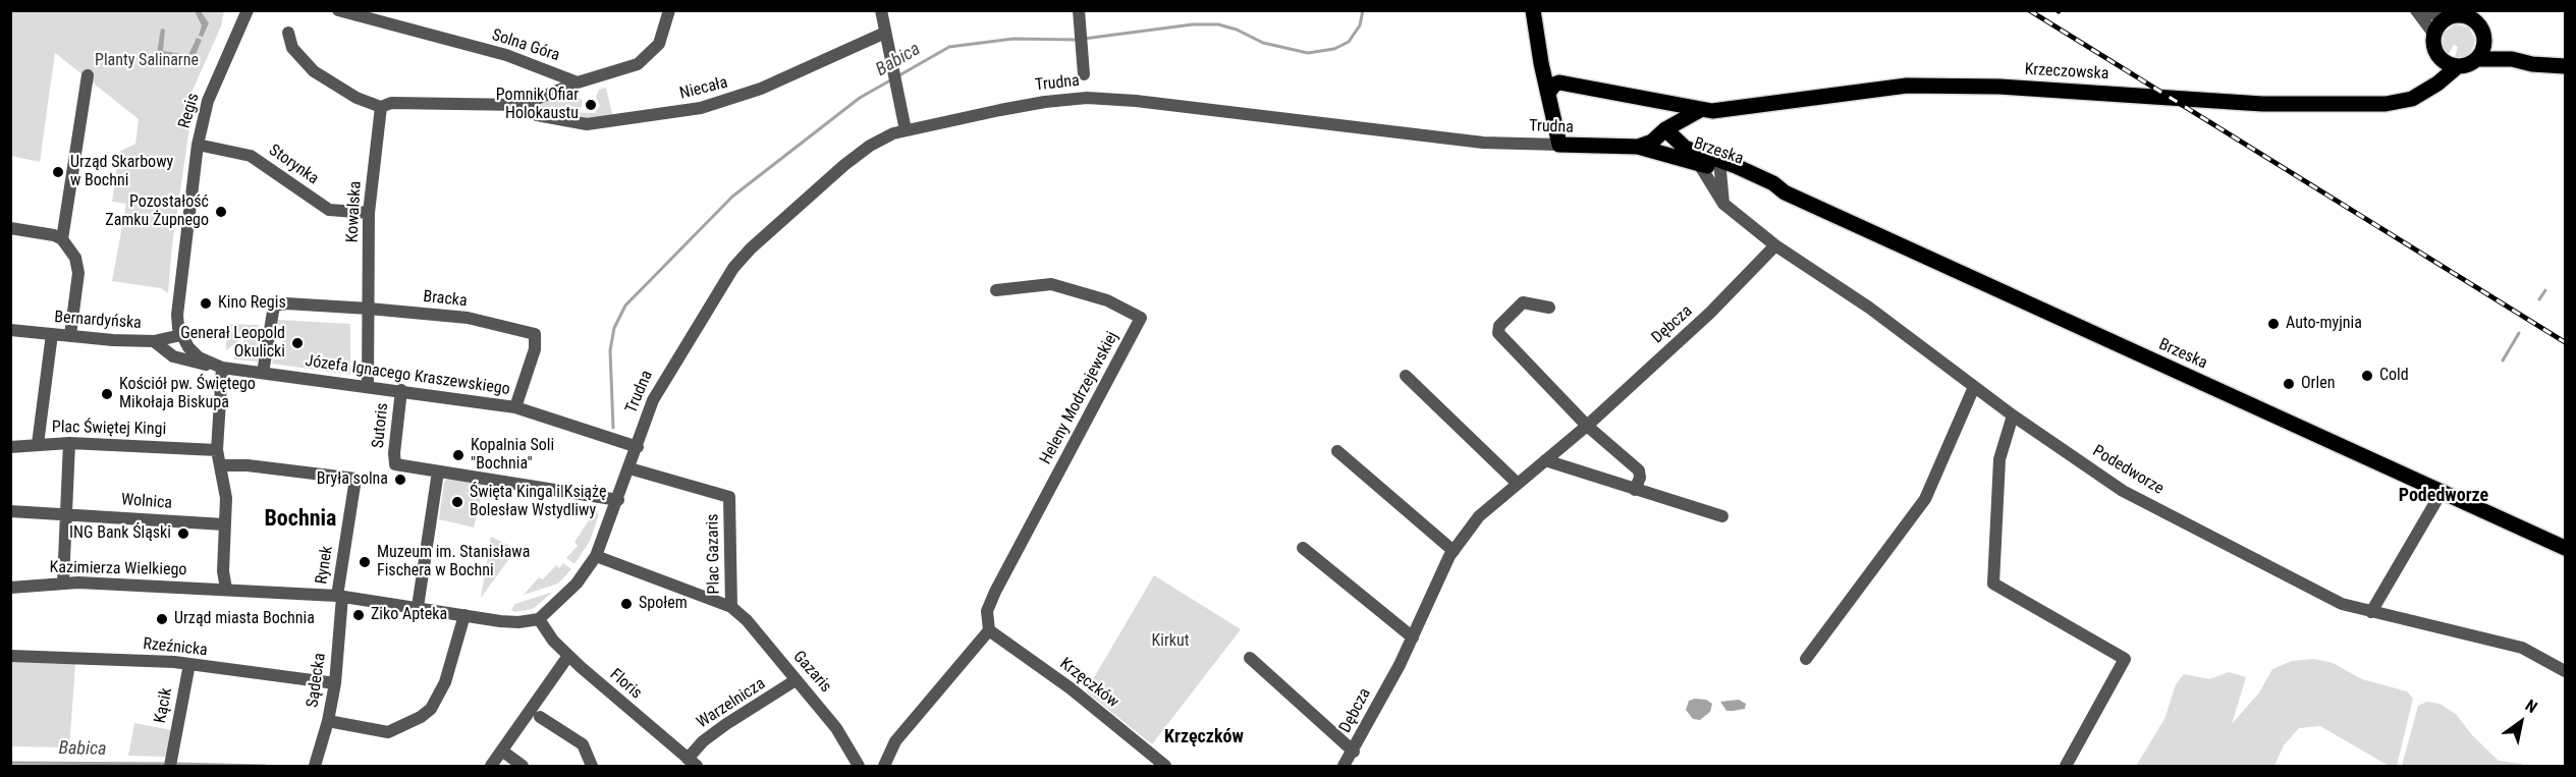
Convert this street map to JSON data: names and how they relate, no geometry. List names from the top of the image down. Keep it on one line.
{"streets":{"main road":["Krzeczowska","Trudna","Brzeska"],"street":["Solna Góra","Niecała","Regis","Storynka","Kowalska","Bracka","Bernardyńska","Dębcza","Józefa Ignacego Kraszewskiego","Heleny Modrzejewskiej","Sutoris","Plac Świętej Kingi","Podedworze","Wolnica","Plac Gazaris","Rynek","Kazimierza Wielkiego","Rzeźnicka","Gazaris","Sądecka","Krzęczków","Floris","Warzelnicza","Kącik"]},"crossings":[["Solna Góra","Niecała"],["Krzeczowska","Trudna"],["Krzeczowska","Brzeska"],["Trudna","Brzeska"],["Trudna","Józefa Ignacego Kraszewskiego"],["Trudna","Plac Gazaris"],["Trudna","Floris"],["Niecała","Kowalska"],["Regis","Storynka"],["Regis","Bernardyńska"],["Regis","Józefa Ignacego Kraszewskiego"],["Brzeska","Podedworze"],["Storynka","Kowalska"],["Kowalska","Bracka"],["Kowalska","Józefa Ignacego Kraszewskiego"],["Bracka","Józefa Ignacego Kraszewskiego"],["Bernardyńska","Józefa Ignacego Kraszewskiego"],["Bernardyńska","Plac Świętej Kingi"],["Dębcza","Podedworze"],["Józefa Ignacego Kraszewskiego","Sutoris"],["Heleny Modrzejewskiej","Krzęczków"],["Plac Gazaris","Gazaris"],["Rynek","Kazimierza Wielkiego"],["Rynek","Sądecka"],["Rzeźnicka","Sądecka"],["Rzeźnicka","Kącik"],["Gazaris","Warzelnicza"],["Floris","Warzelnicza"]],"districts":["Podedworze","Bochnia","Krzęczków"],"water":["Babica"],"parks":["Planty Salinarne","Kirkut"],"places":["Pomnik Ofiar Holokaustu","Urząd Skarbowy w Bochni","Pozostałość Zamku Żupnego","Kino Regis","Auto-myjnia","Generał Leopold Okulicki","Cold","Orlen","Kościół pw. Świętego Mikołaja Biskupa","Kopalnia Soli \"Bochnia\"","Bryła solna","Święta Kinga i Książę Bolesław Wstydliwy","ING Bank Śląski","Muzeum im. Stanisława Fischera w Bochni","Społem","Ziko Apteka","Urząd miasta Bochnia"],"north":"top right"}
